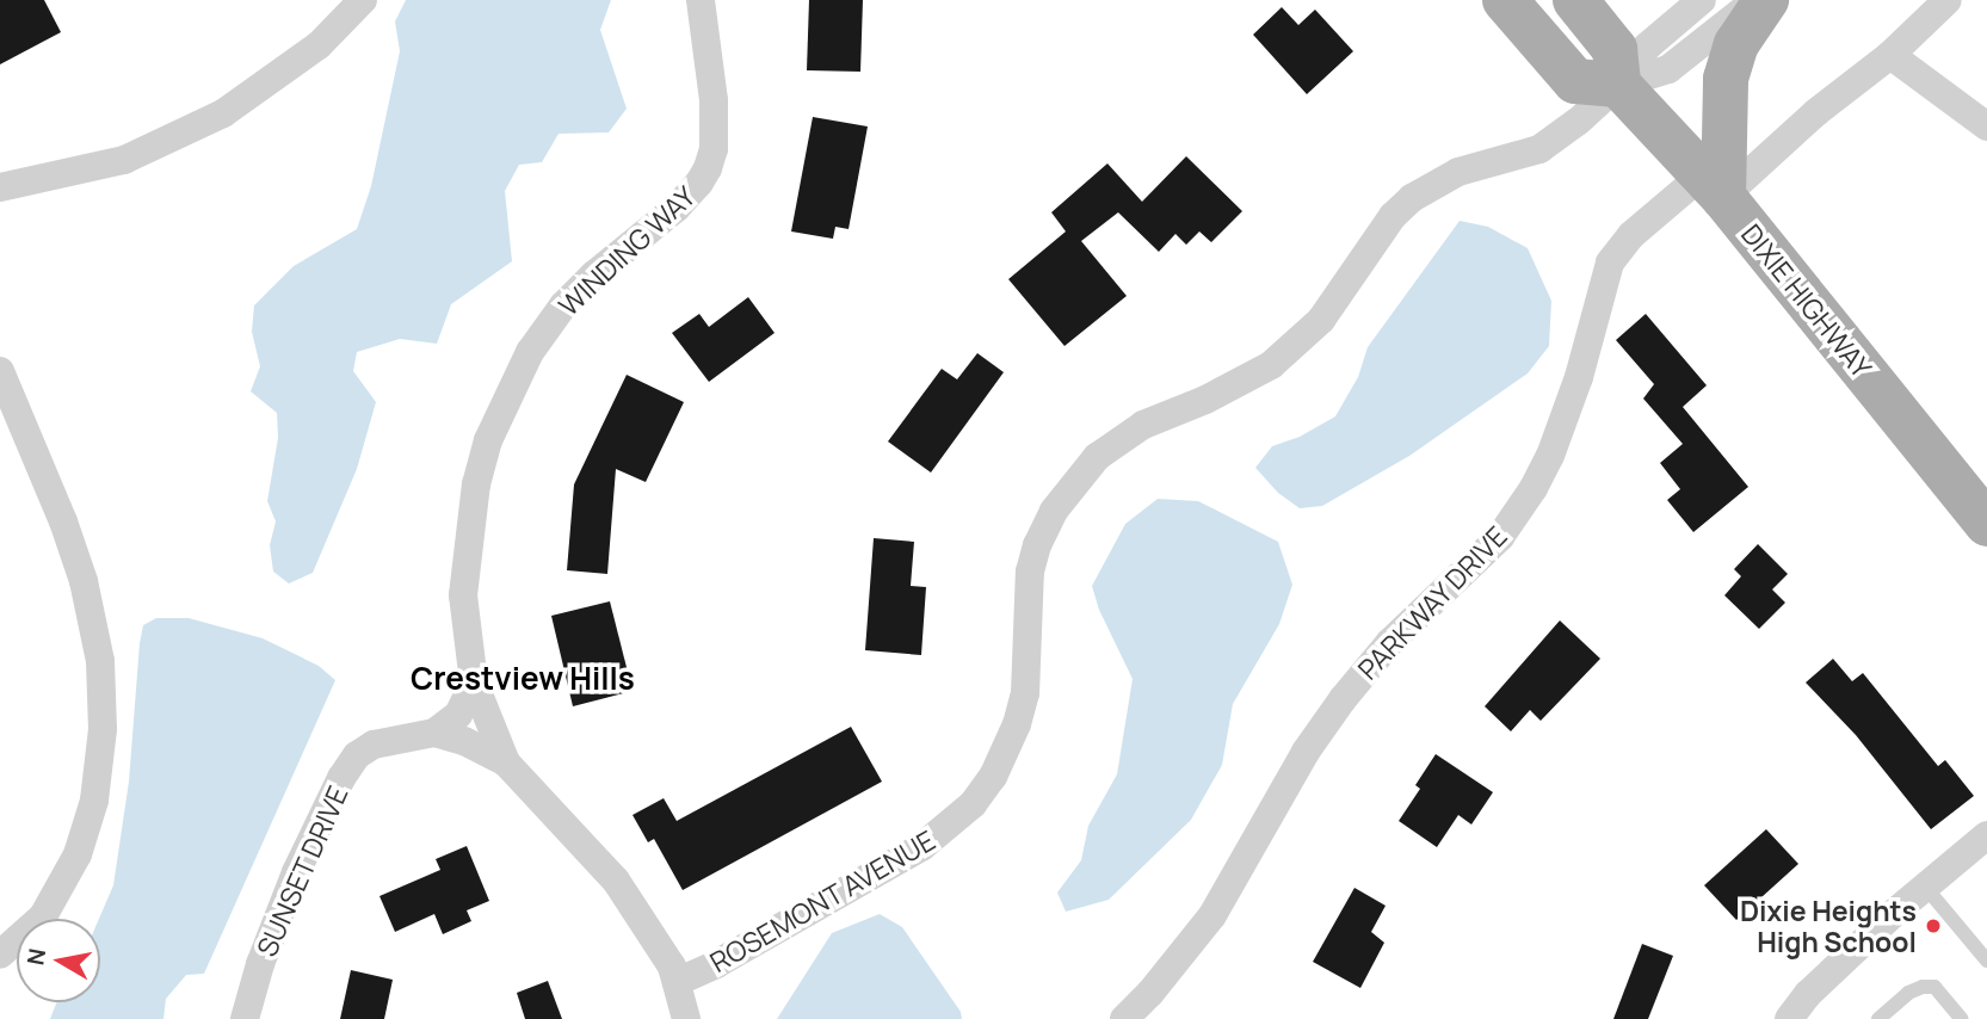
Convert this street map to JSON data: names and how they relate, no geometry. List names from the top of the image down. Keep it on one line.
{"streets":{"main road":["DIXIE HIGHWAY"],"street":["WINDING WAY","PARKWAY DRIVE","SUNSET DRIVE","ROSEMONT AVENUE"]},"crossings":[["WINDING WAY","SUNSET DRIVE"],["WINDING WAY","ROSEMONT AVENUE"],["DIXIE HIGHWAY","PARKWAY DRIVE"],["DIXIE HIGHWAY","ROSEMONT AVENUE"]],"districts":["Crestview Hills"],"places":["Dixie Heights High School"],"north":"left"}
